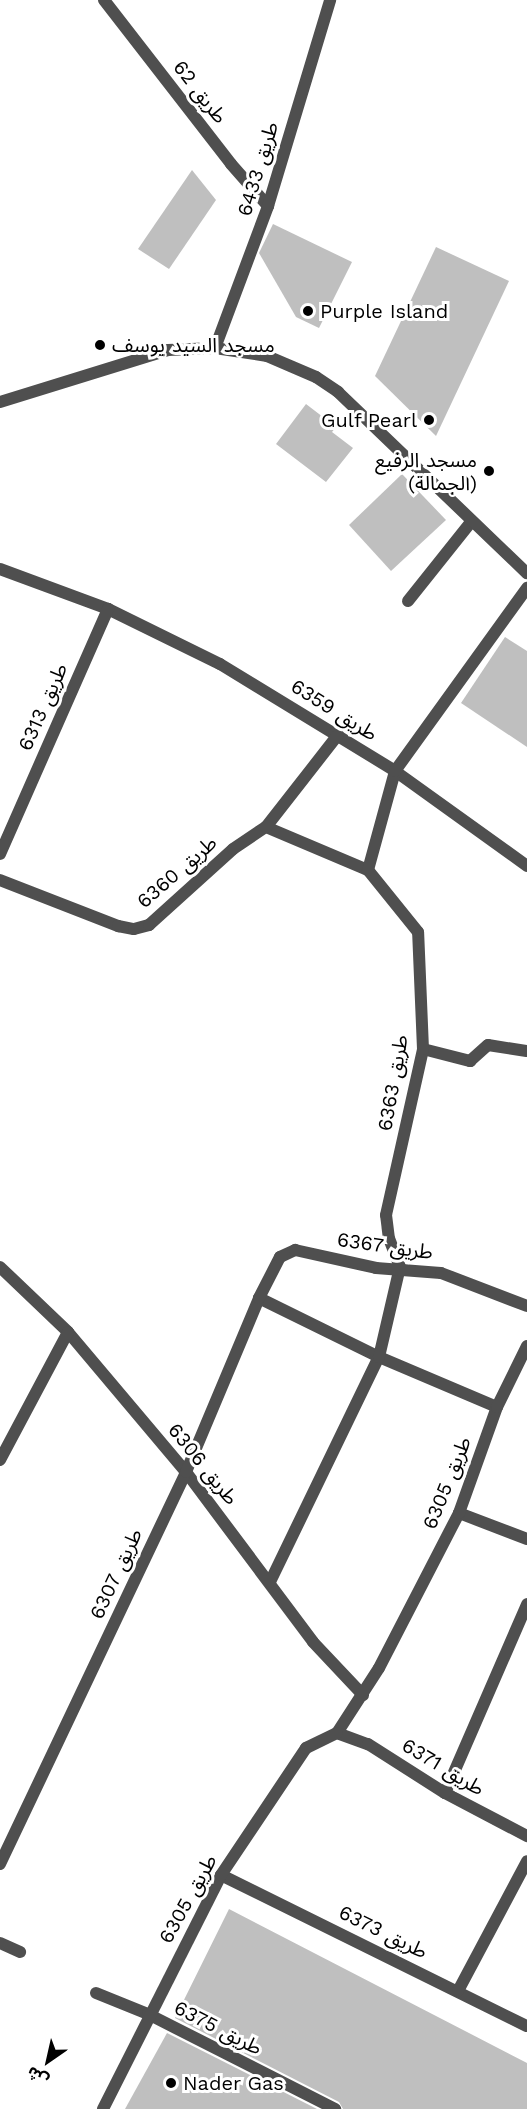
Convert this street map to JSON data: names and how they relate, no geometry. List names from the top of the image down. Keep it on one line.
{"streets":{"street":["طريق 62","طريق 6433","طريق 6313","طريق 6359","طريق 6360","طريق 6363","طريق 6367","طريق 6306","طريق 6305","طريق 6307","طريق 6371","طريق 6373","طريق 6375"]},"crossings":[["طريق 62","طريق 6433"],["طريق 6313","طريق 6359"],["طريق 6359","طريق 6360"],["طريق 6363","طريق 6367"],["طريق 6367","طريق 6307"],["طريق 6306","طريق 6305"],["طريق 6306","طريق 6307"],["طريق 6305","طريق 6371"],["طريق 6305","طريق 6373"],["طريق 6305","طريق 6375"]],"places":["Purple Island","مسجد السيد يوسف","Gulf Pearl","مسجد الرفيع (الجمالة)","Nader Gas"],"north":"bottom left"}
